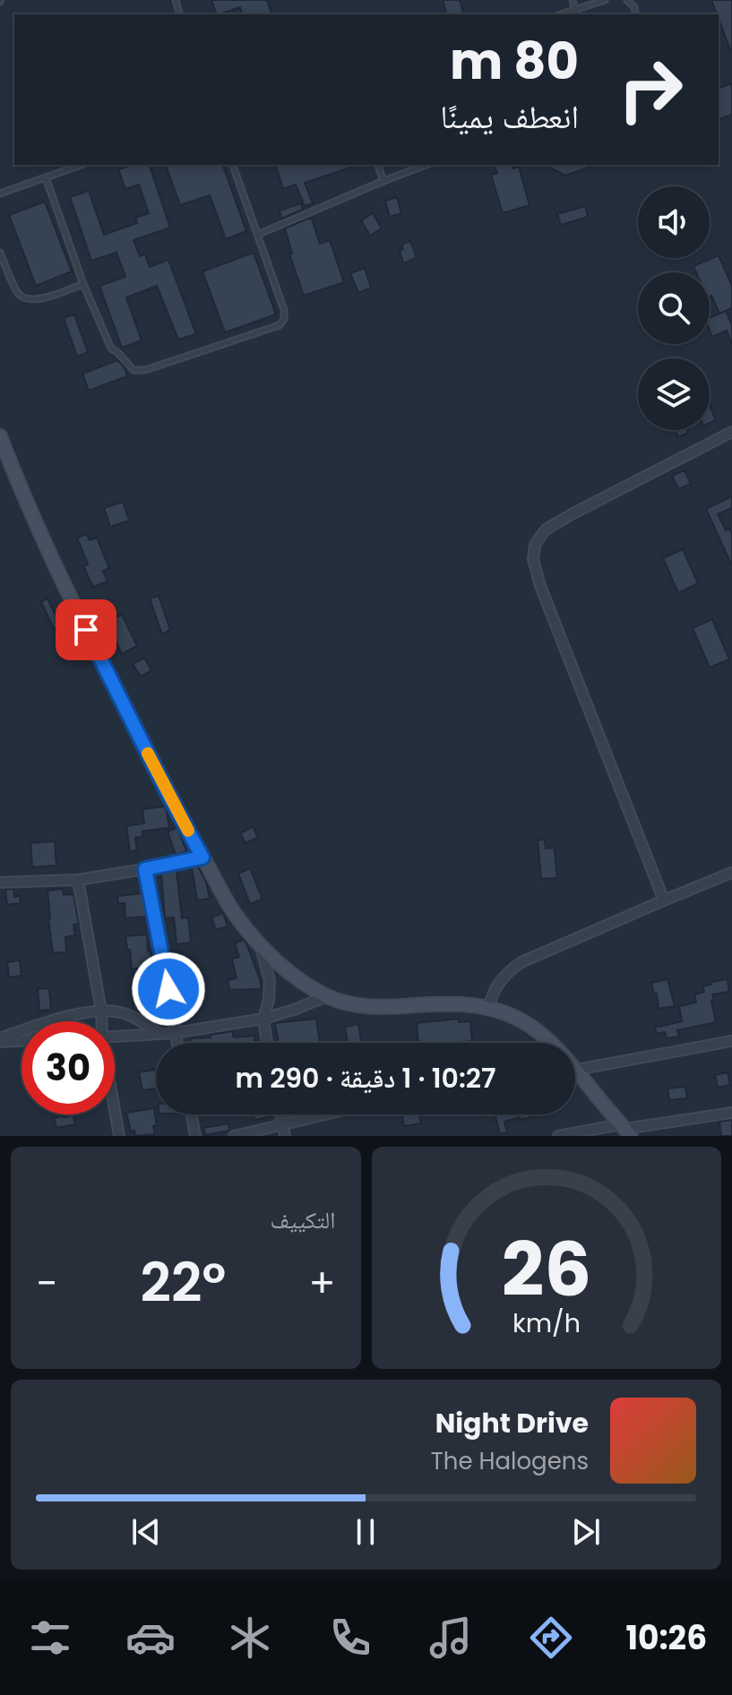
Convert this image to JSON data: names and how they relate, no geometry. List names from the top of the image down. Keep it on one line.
{"page":{"turn":["80 m","انعطف يمينًا"],"limit":"30","trip":"10:27 · 1 دقيقة · 290 m","tile":"التكييف","heat":["−","22°","+"],"song":["Night Drive","The Halogens"],"tabs":"10:26","gauge":["26","km/h"]}}
